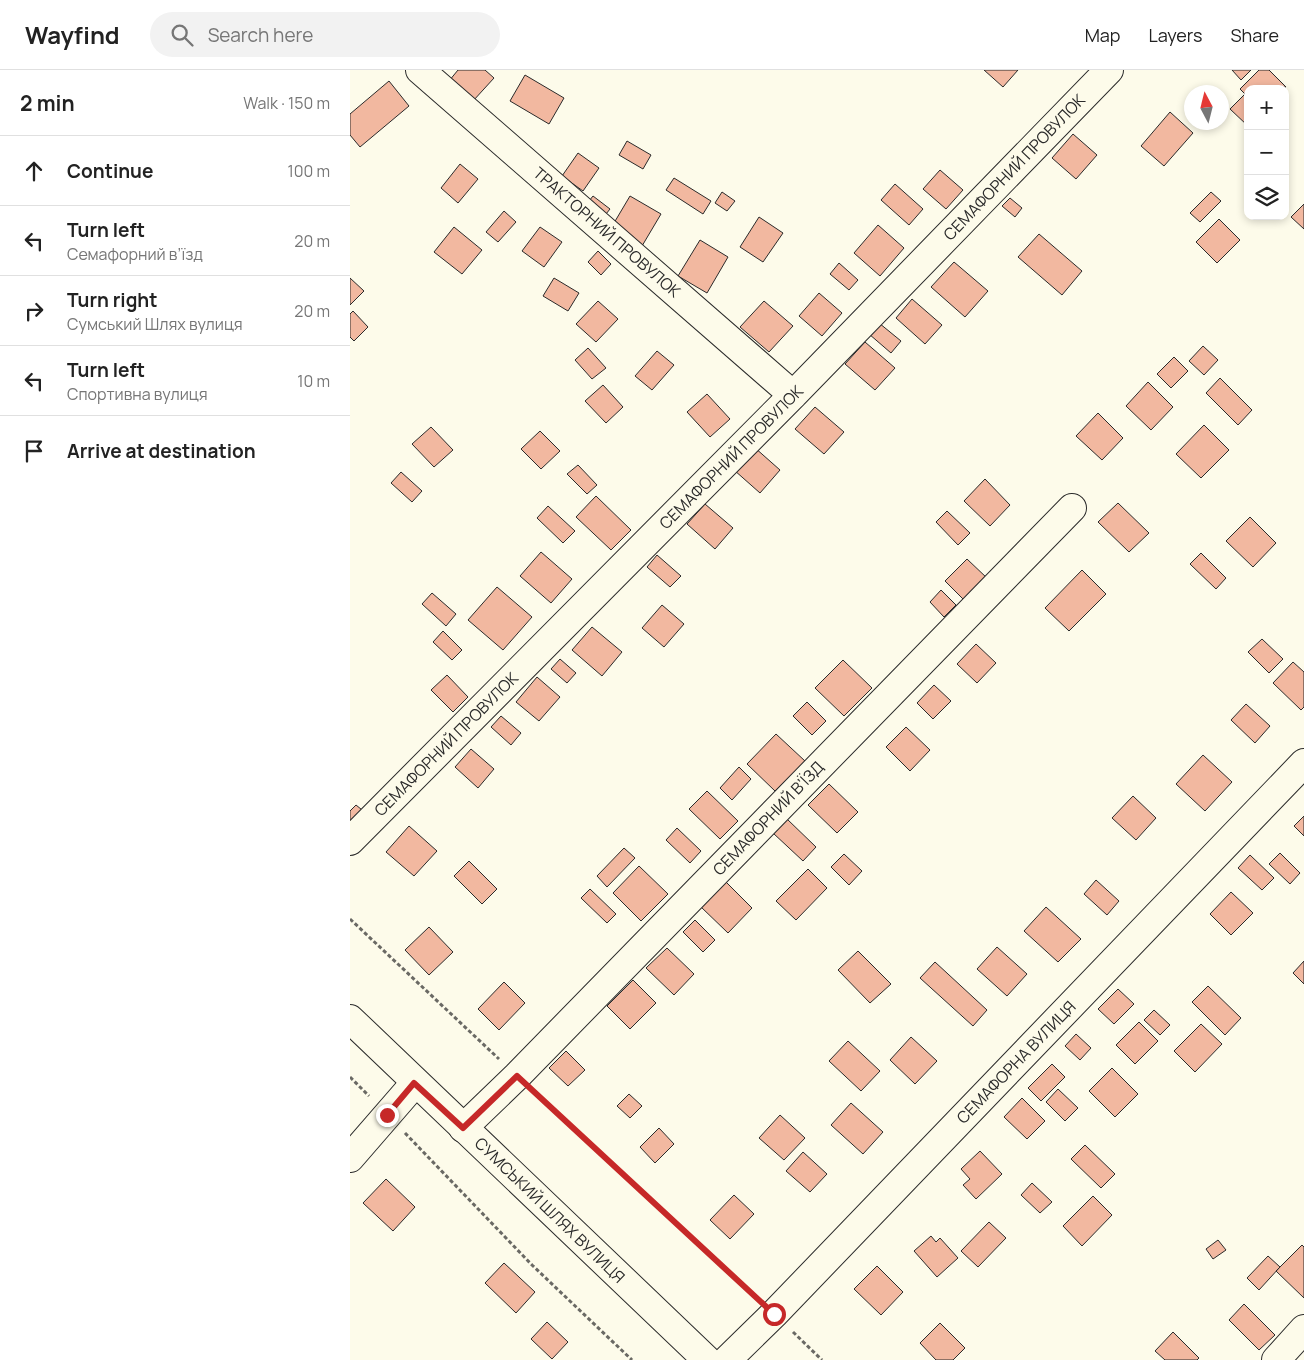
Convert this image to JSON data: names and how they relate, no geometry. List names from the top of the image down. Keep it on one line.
{"streets":{"street":["СЕМАФОРНИЙ ПРОВУЛОК","ТРАКТОРНИЙ ПРОВУЛОК","СЕМАФОРНИЙ В’ЇЗД","СЕМАФОРНА ВУЛИЦЯ","СУМСЬКИЙ ШЛЯХ ВУЛИЦЯ"]},"crossings":[["СЕМАФОРНИЙ ПРОВУЛОК","ТРАКТОРНИЙ ПРОВУЛОК"],["СЕМАФОРНИЙ В’ЇЗД","СУМСЬКИЙ ШЛЯХ ВУЛИЦЯ"]],"north":"top","page":{"header":"Wayfind","search":"Search here","nav":["Map","Layers","Share"],"heading":["2 min","Walk · 150 m"],"map_buttons":["+","−"],"list":[["Continue","100 m"],["Turn left","Семафорний в’їзд","20 m"],["Turn right","Сумський Шлях вулиця","20 m"],["Turn left","Спортивна вулиця","10 m"],"Arrive at destination"]}}
